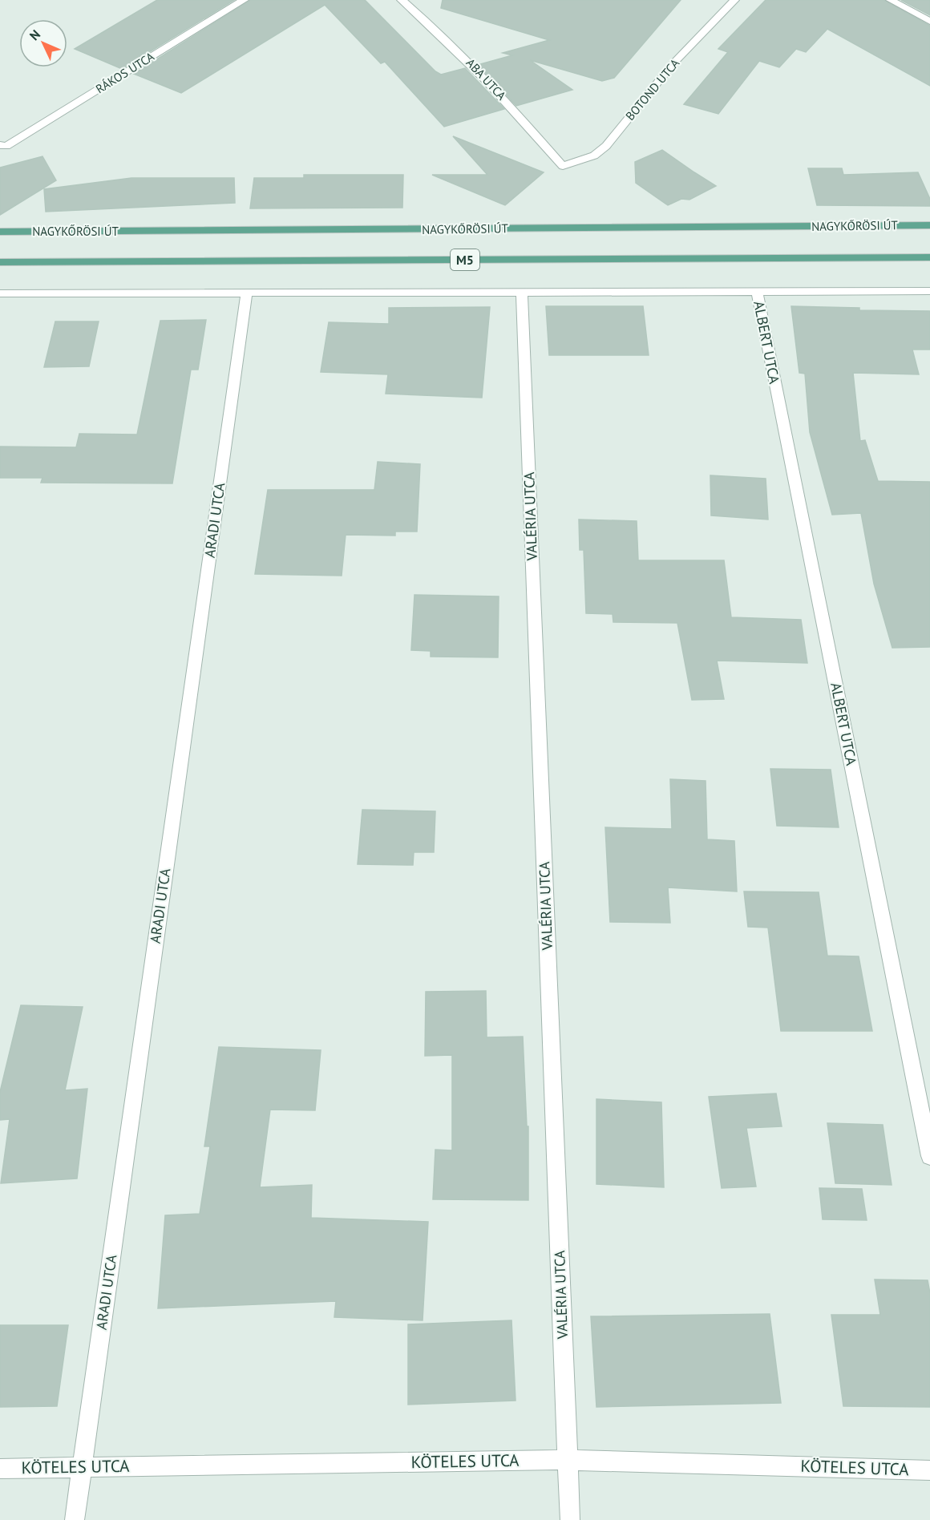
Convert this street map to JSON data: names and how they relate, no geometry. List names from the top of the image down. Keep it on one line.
{"streets":{"main road":["NAGYKŐRÖSI ÚT","M5"],"street":["RÁKOS UTCA","ABA UTCA","BOTOND UTCA","ALBERT UTCA","VALÉRIA UTCA","ARADI UTCA","KÖTELES UTCA"]},"crossings":[["ABA UTCA","BOTOND UTCA"],["VALÉRIA UTCA","KÖTELES UTCA"],["ARADI UTCA","KÖTELES UTCA"]],"north":"top left"}
